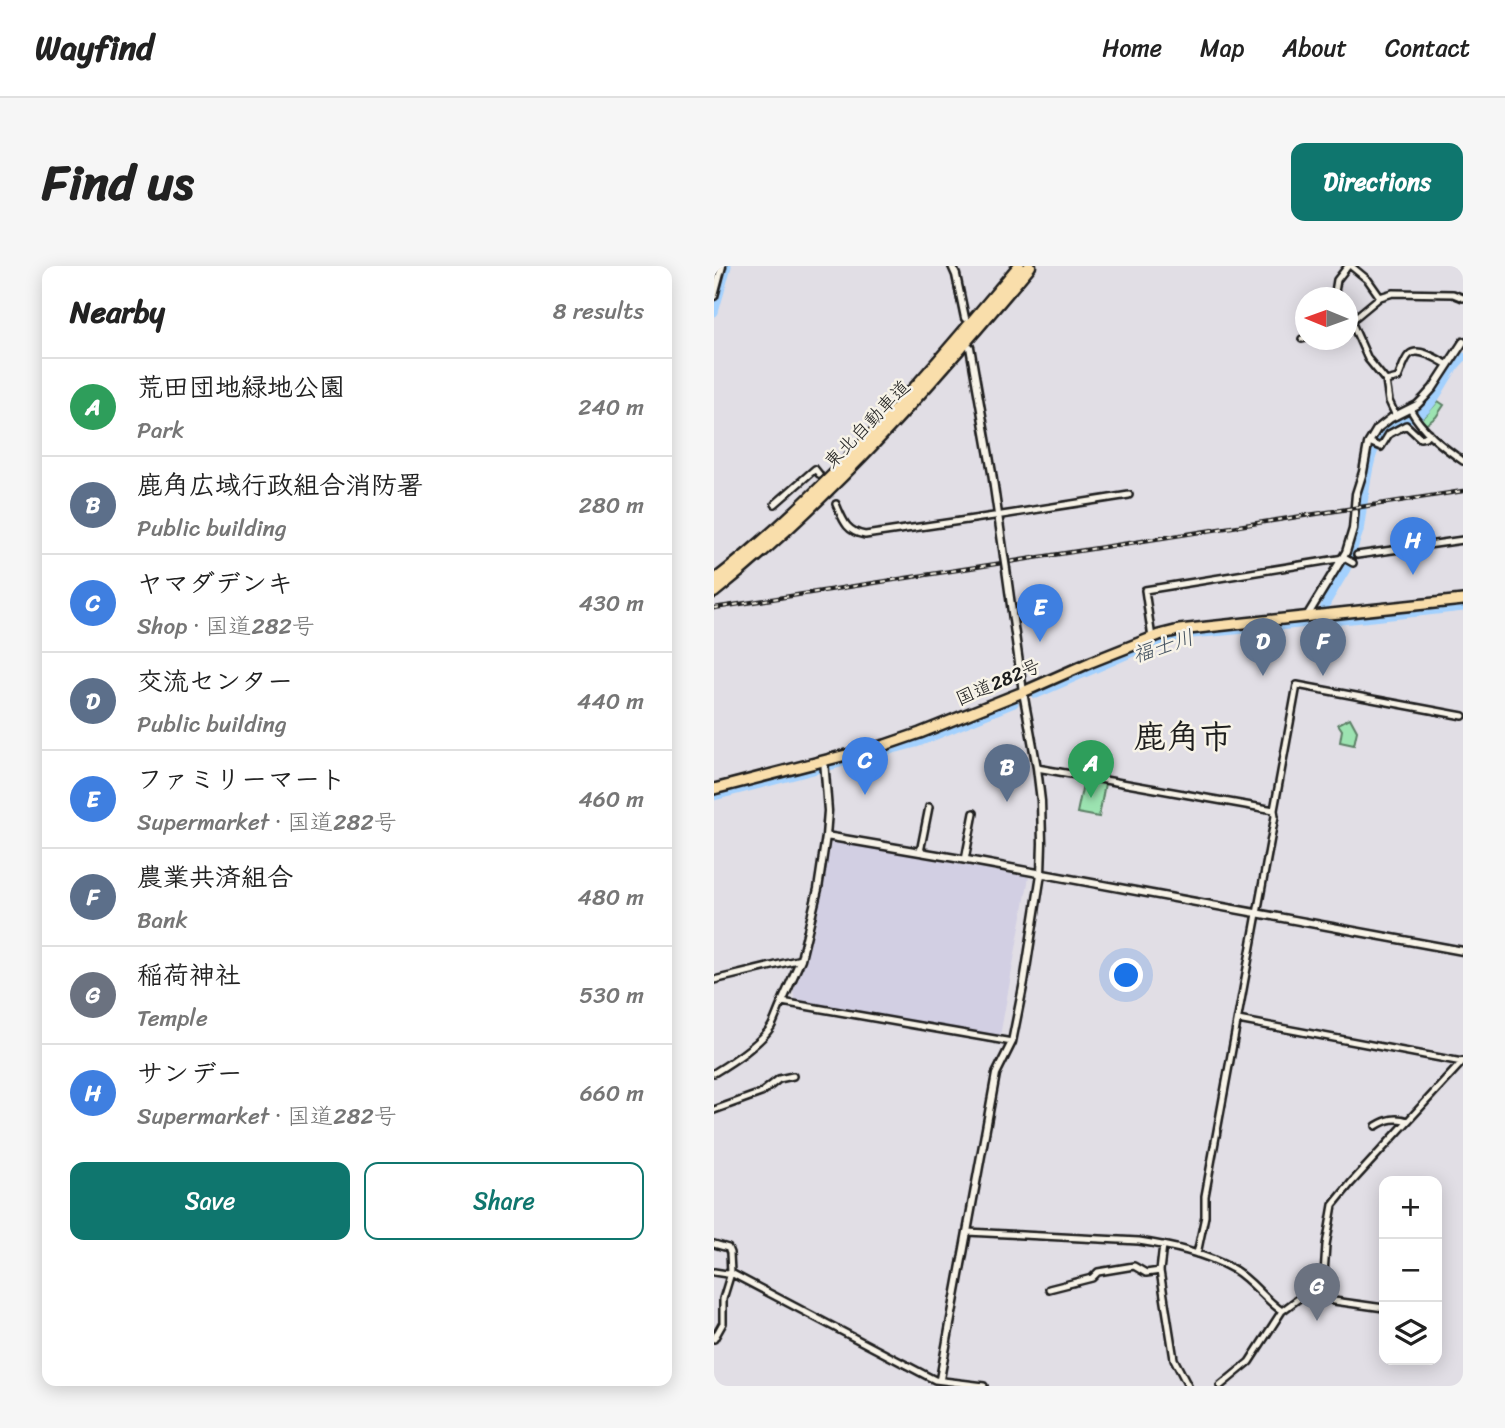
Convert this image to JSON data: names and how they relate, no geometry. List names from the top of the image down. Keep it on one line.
{"streets":{"highway":["東北自動車道","国道282号"]},"districts":["鹿角市"],"water":["福士川"],"north":"left","page":{"header":"Wayfind","nav":["Home","Map","About","Contact"],"title":"Find us","buttons":["Directions",["Save","Share"]],"heading":["Nearby","8 results"],"list":[{"mark":"A","name":"荒田団地緑地公園","note":"Park","value":"240 m"},{"mark":"B","name":"鹿角広域行政組合消防署","note":"Public building","value":"280 m"},{"mark":"C","name":"ヤマダデンキ","note":"Shop · 国道282号","value":"430 m"},{"mark":"D","name":"交流センター","note":"Public building","value":"440 m"},{"mark":"E","name":"ファミリーマート","note":"Supermarket · 国道282号","value":"460 m"},{"mark":"F","name":"農業共済組合","note":"Bank","value":"480 m"},{"mark":"G","name":"稲荷神社","note":"Temple","value":"530 m"},{"mark":"H","name":"サンデー","note":"Supermarket · 国道282号","value":"660 m"}],"pins":["H","E","D","F","C","A","B","G"],"map_buttons":["+","−"]}}
